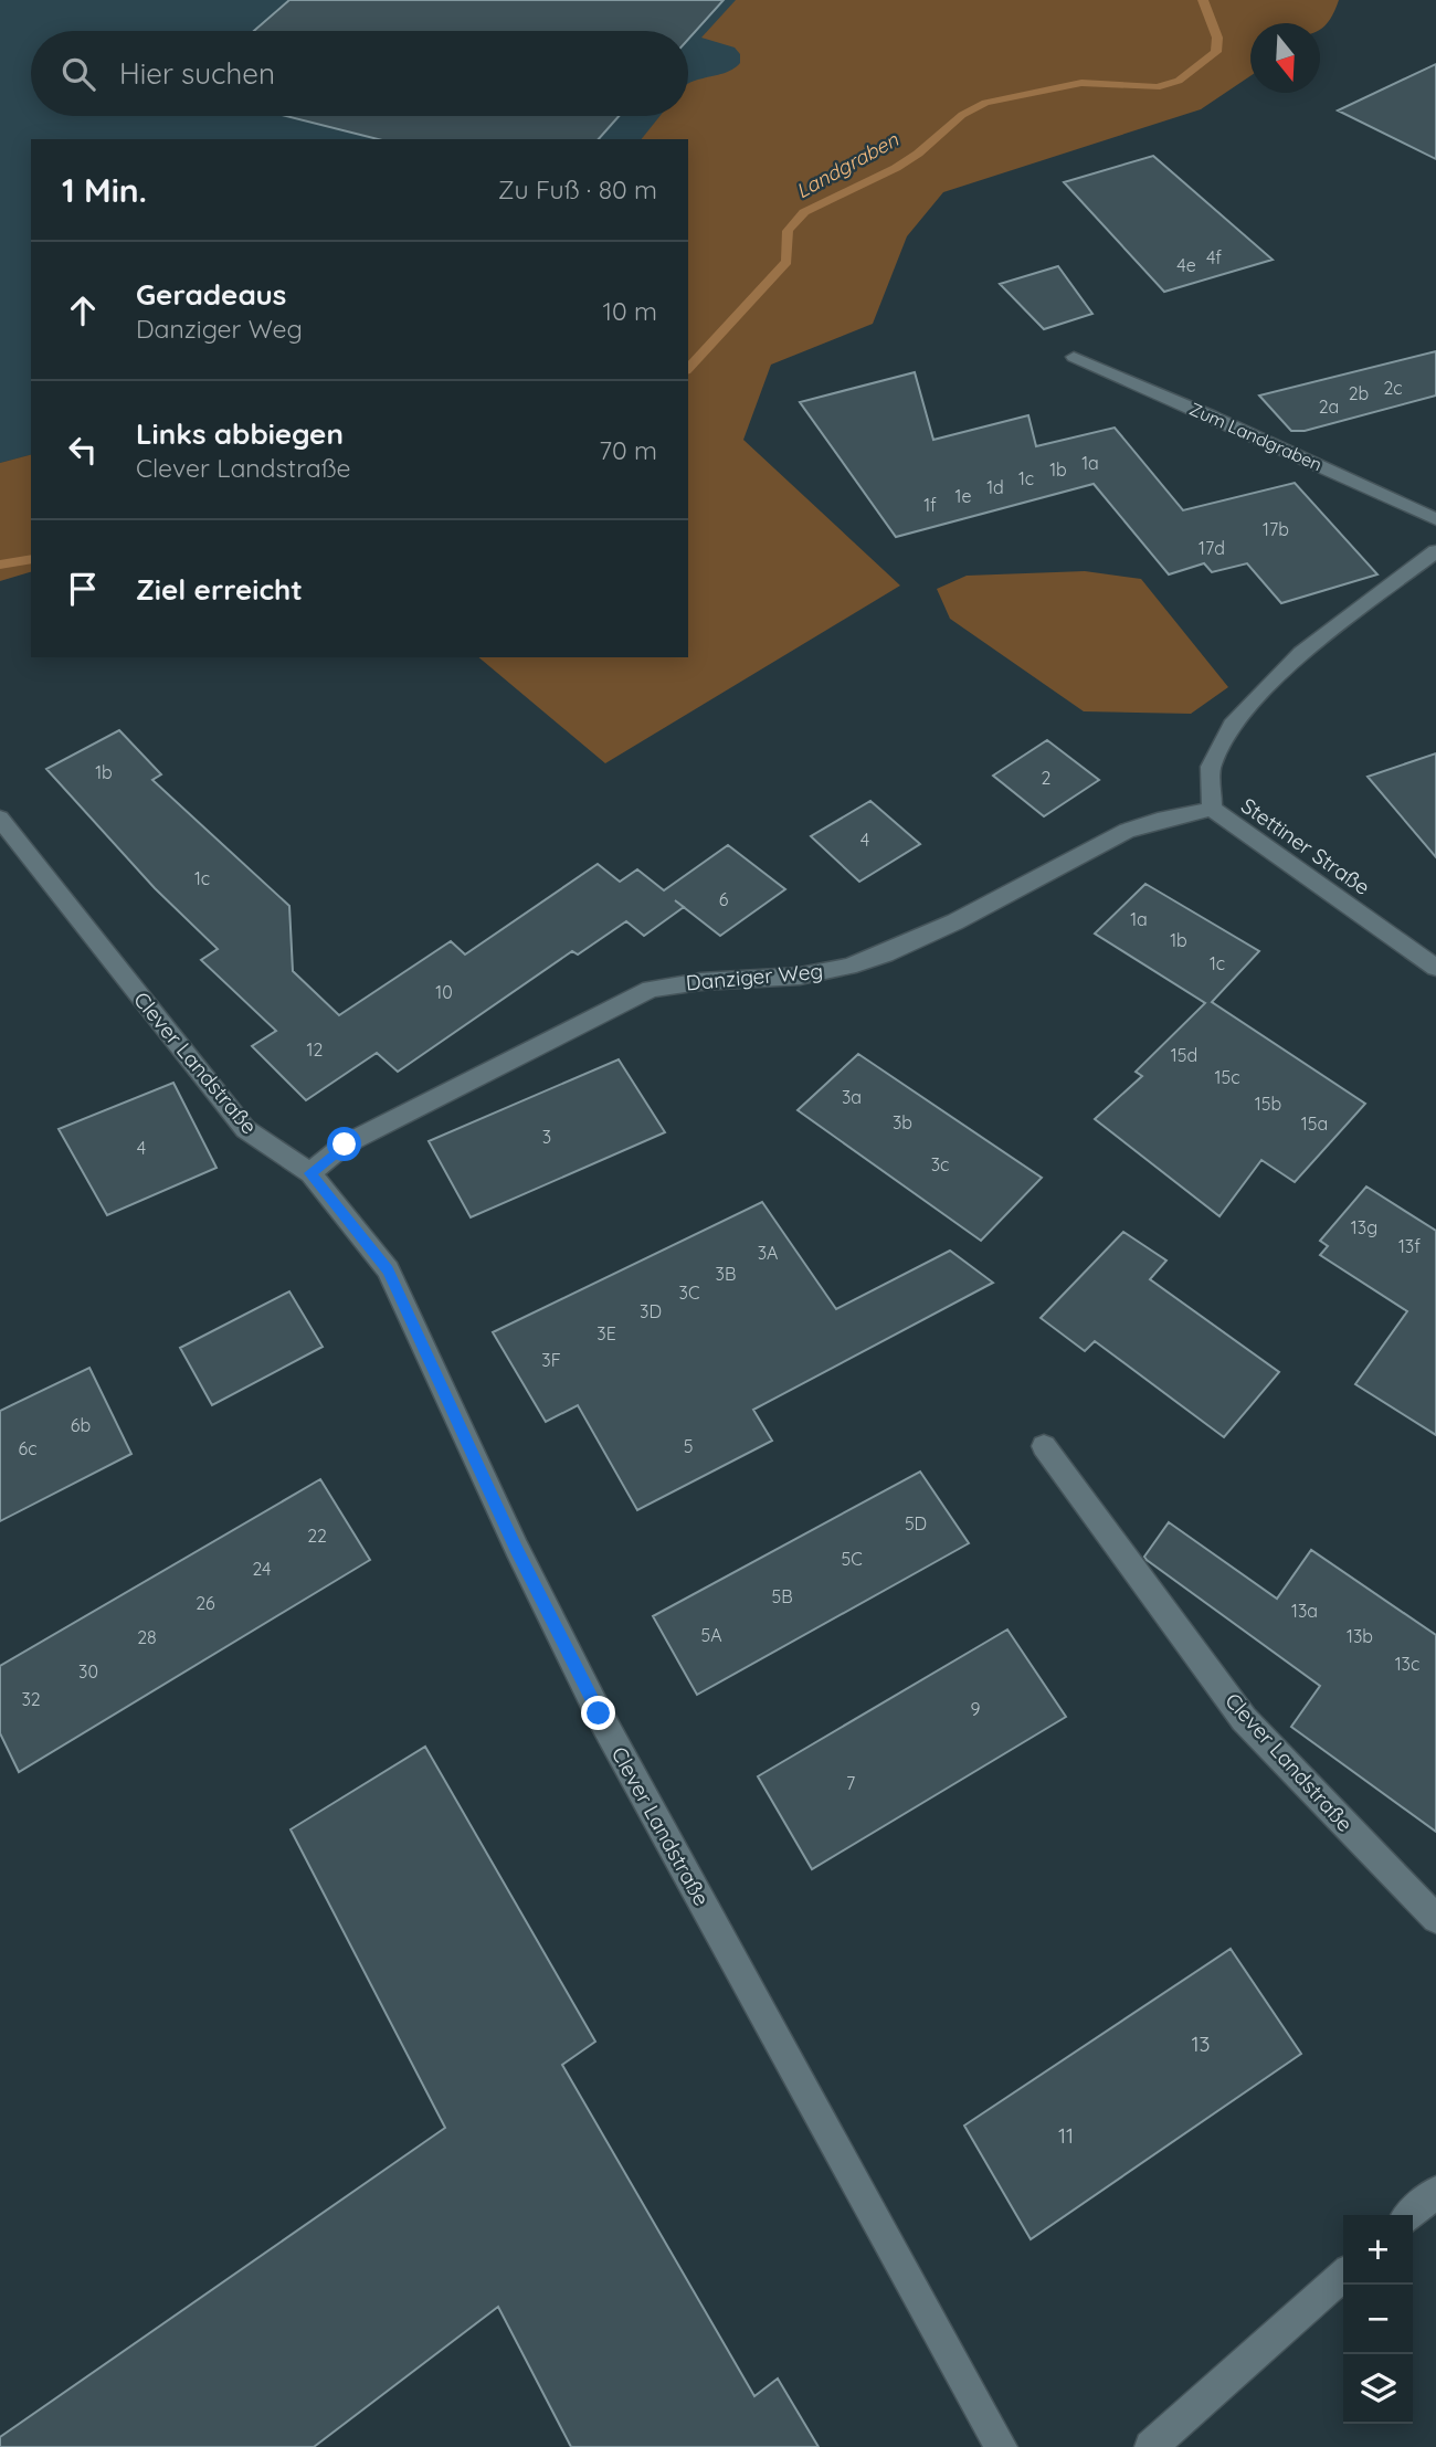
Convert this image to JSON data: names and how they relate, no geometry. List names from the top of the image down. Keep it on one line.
{"streets":{"street":["Zum Landgraben","Stettiner Straße","Danziger Weg","Clever Landstraße"]},"crossings":[["Stettiner Straße","Danziger Weg"],["Danziger Weg","Clever Landstraße"]],"water":["Landgraben"],"house_numbers":["4f","4e","2c","2b","2a","1a","1b","1c","1d","1e","1f","17b","17d","1b","2","4","1c","6","1a","1b","1c","10","12","15d","15c","3a","15b","3b","15a","3","4","3c","13g","13f","3A","3B","3C","3D","3E","3F","6b","5","6c","5D","22","5C","24","5B","26","13a","5A","13b","28","13c","30","32","9","7","13","11"],"north":"bottom","page":{"search":"Hier suchen","heading":["1 Min.","Zu Fuß · 80 m"],"list":[["Geradeaus","Danziger Weg","10 m"],["Links abbiegen","Clever Landstraße","70 m"],"Ziel erreicht"],"map_buttons":["+","−"]}}
